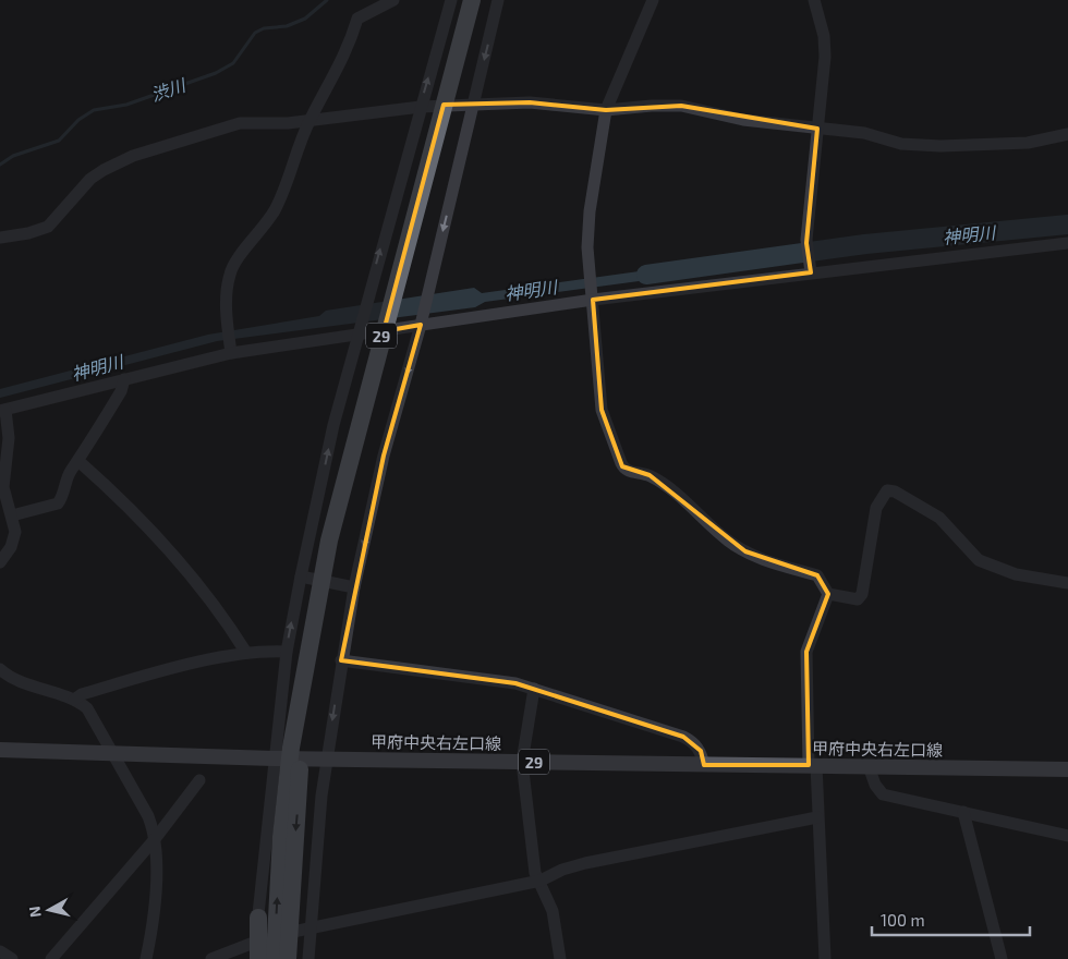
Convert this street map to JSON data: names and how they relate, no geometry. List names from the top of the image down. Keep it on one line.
{"streets":{"highway":["29"],"main road":["甲府中央右左口線"]},"water":["渋川","神明川"],"scale_bar":"100 m","north":"left"}
